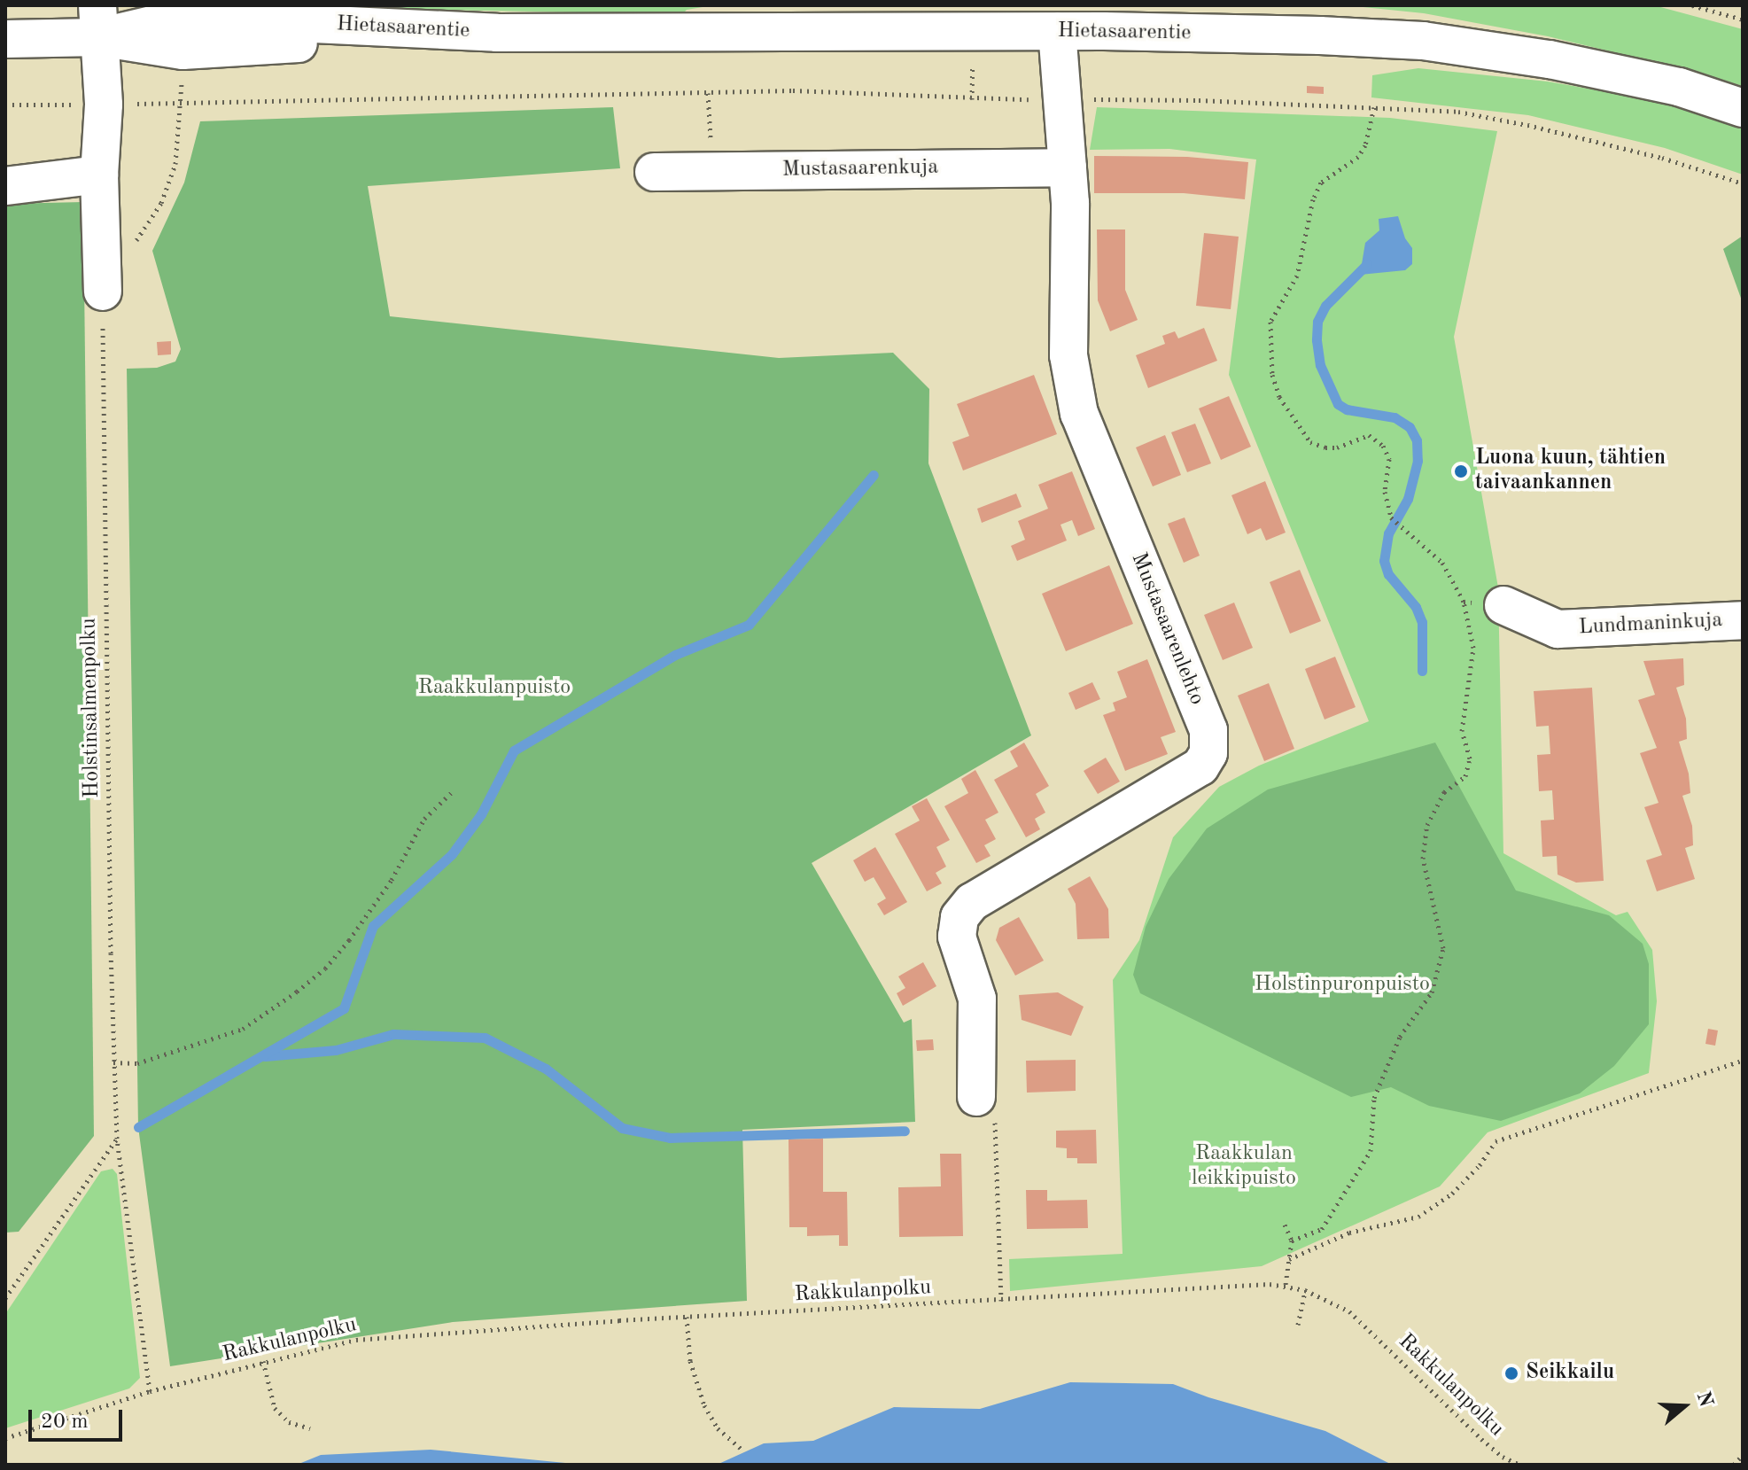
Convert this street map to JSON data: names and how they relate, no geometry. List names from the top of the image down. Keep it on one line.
{"streets":{"street":["Hietasaarentie","Mustasaarenkuja","Lundmaninkuja","Mustasaarenlehto"],"path":["Holstinsalmenpolku","Rakkulanpolku"]},"crossings":[["Hietasaarentie","Mustasaarenlehto"],["Mustasaarenkuja","Mustasaarenlehto"]],"parks":["Raakkulanpuisto","Holstinpuronpuisto","Raakkulan leikkipuisto"],"places":["Luona kuun, tähtien taivaankannen","Seikkailu"],"scale_bar":"20 m","north":"right"}
